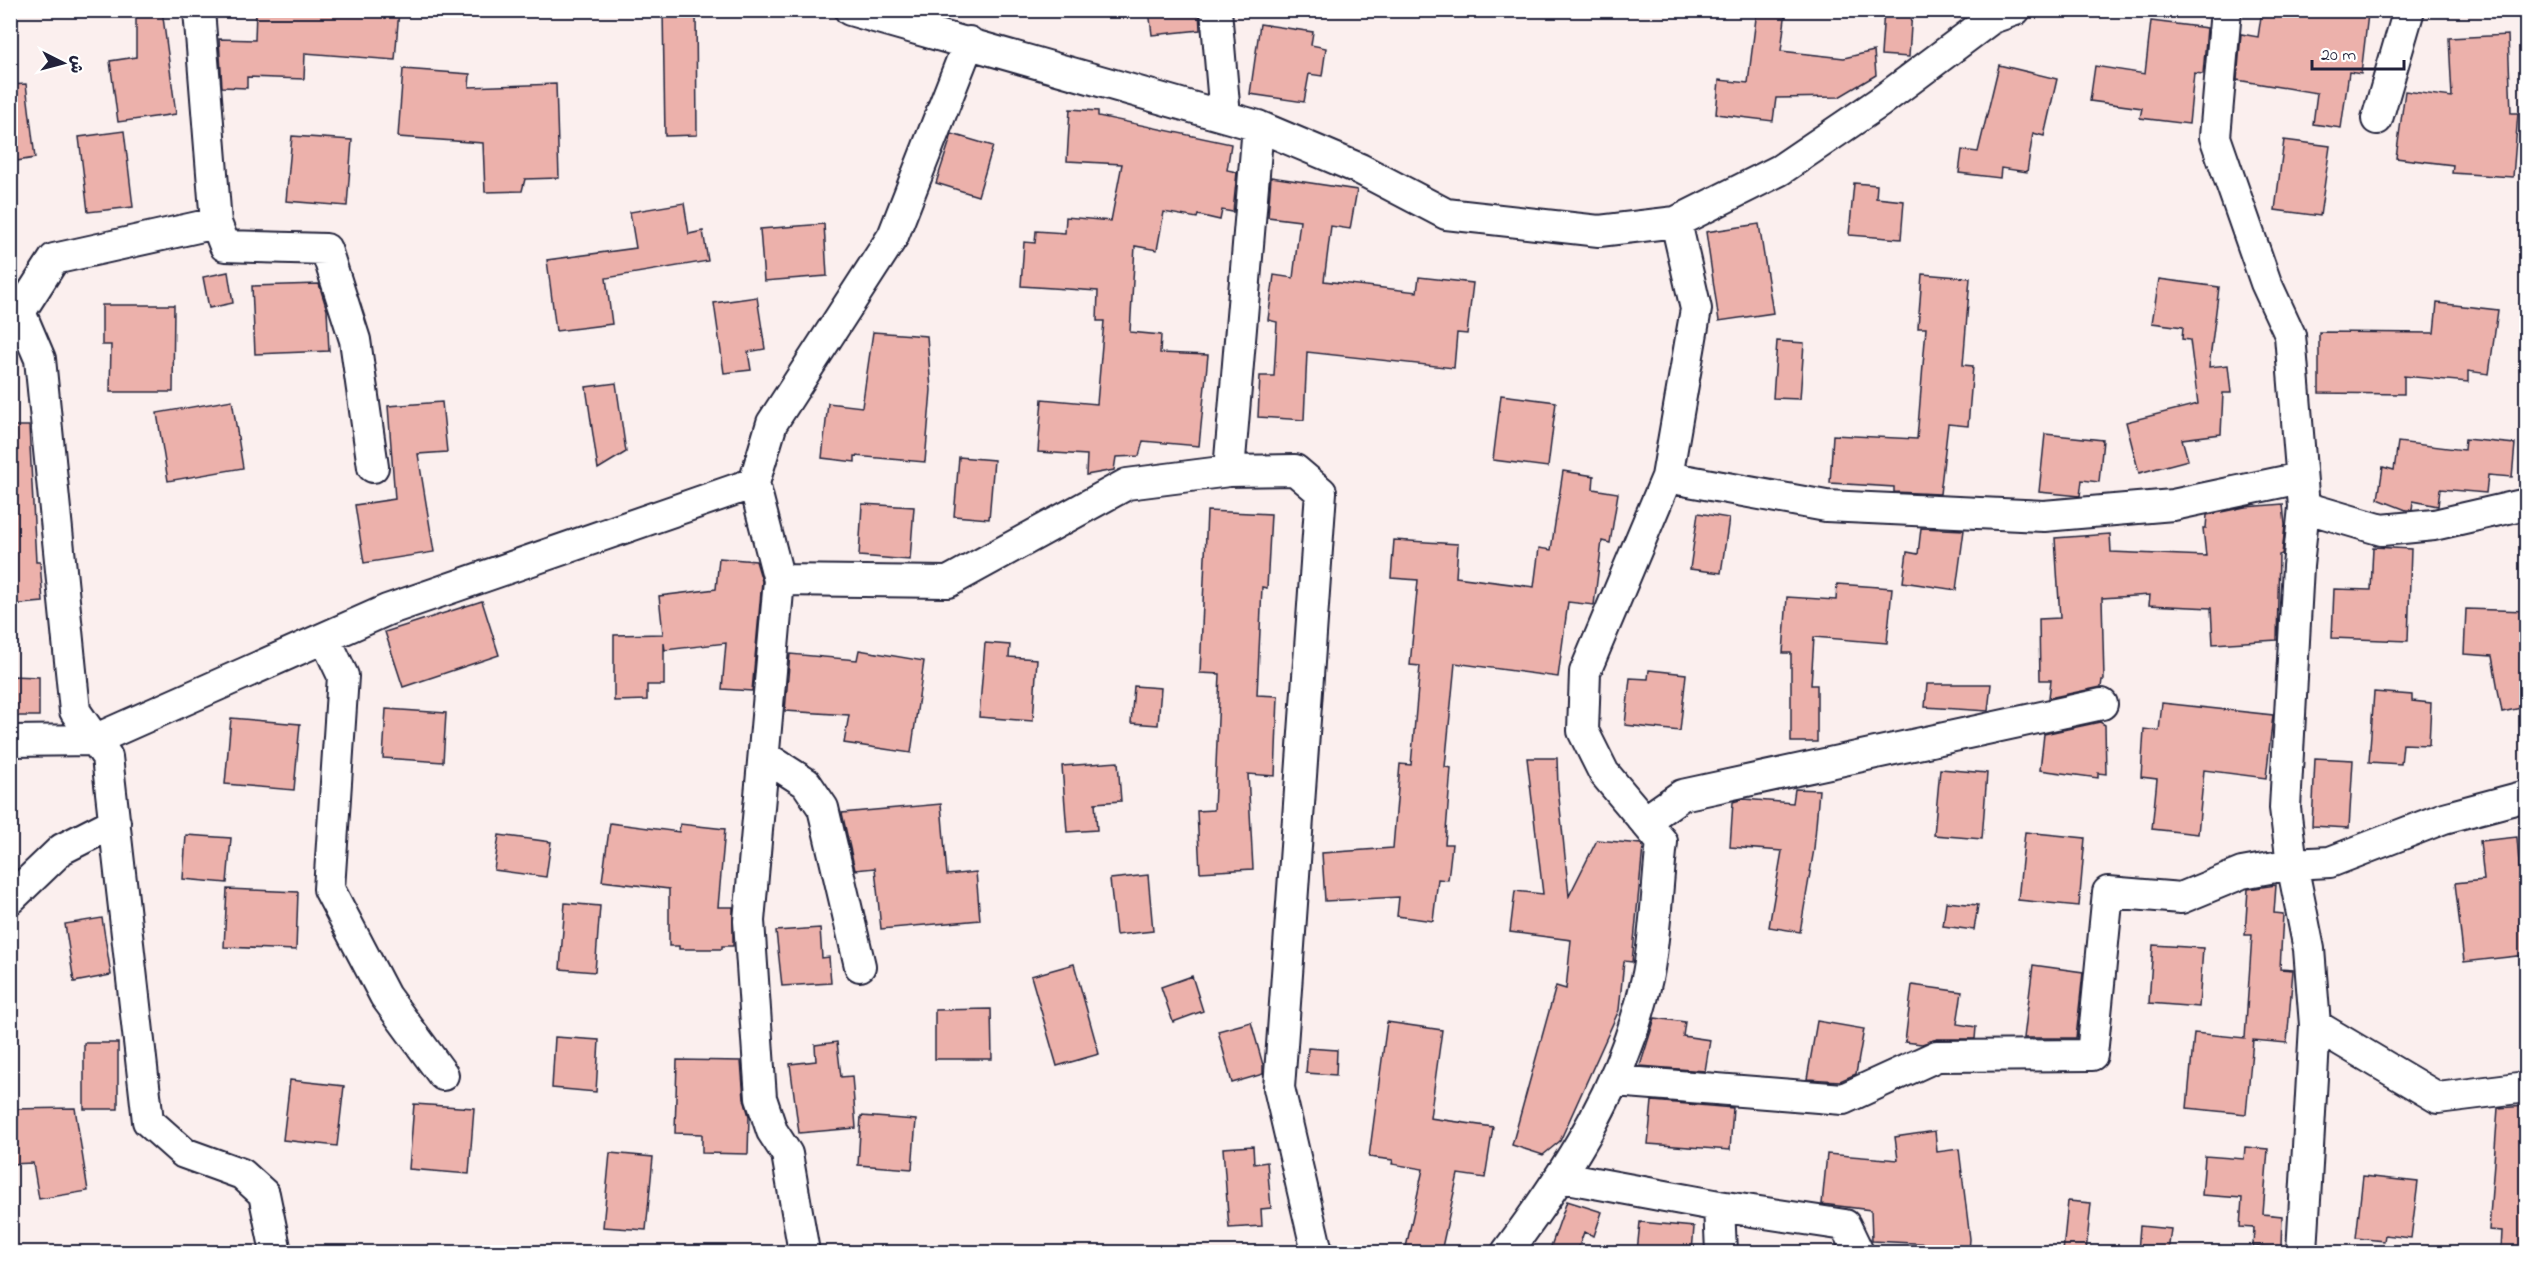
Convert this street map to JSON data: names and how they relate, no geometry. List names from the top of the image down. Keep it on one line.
{"scale_bar":"20 m","north":"right"}
